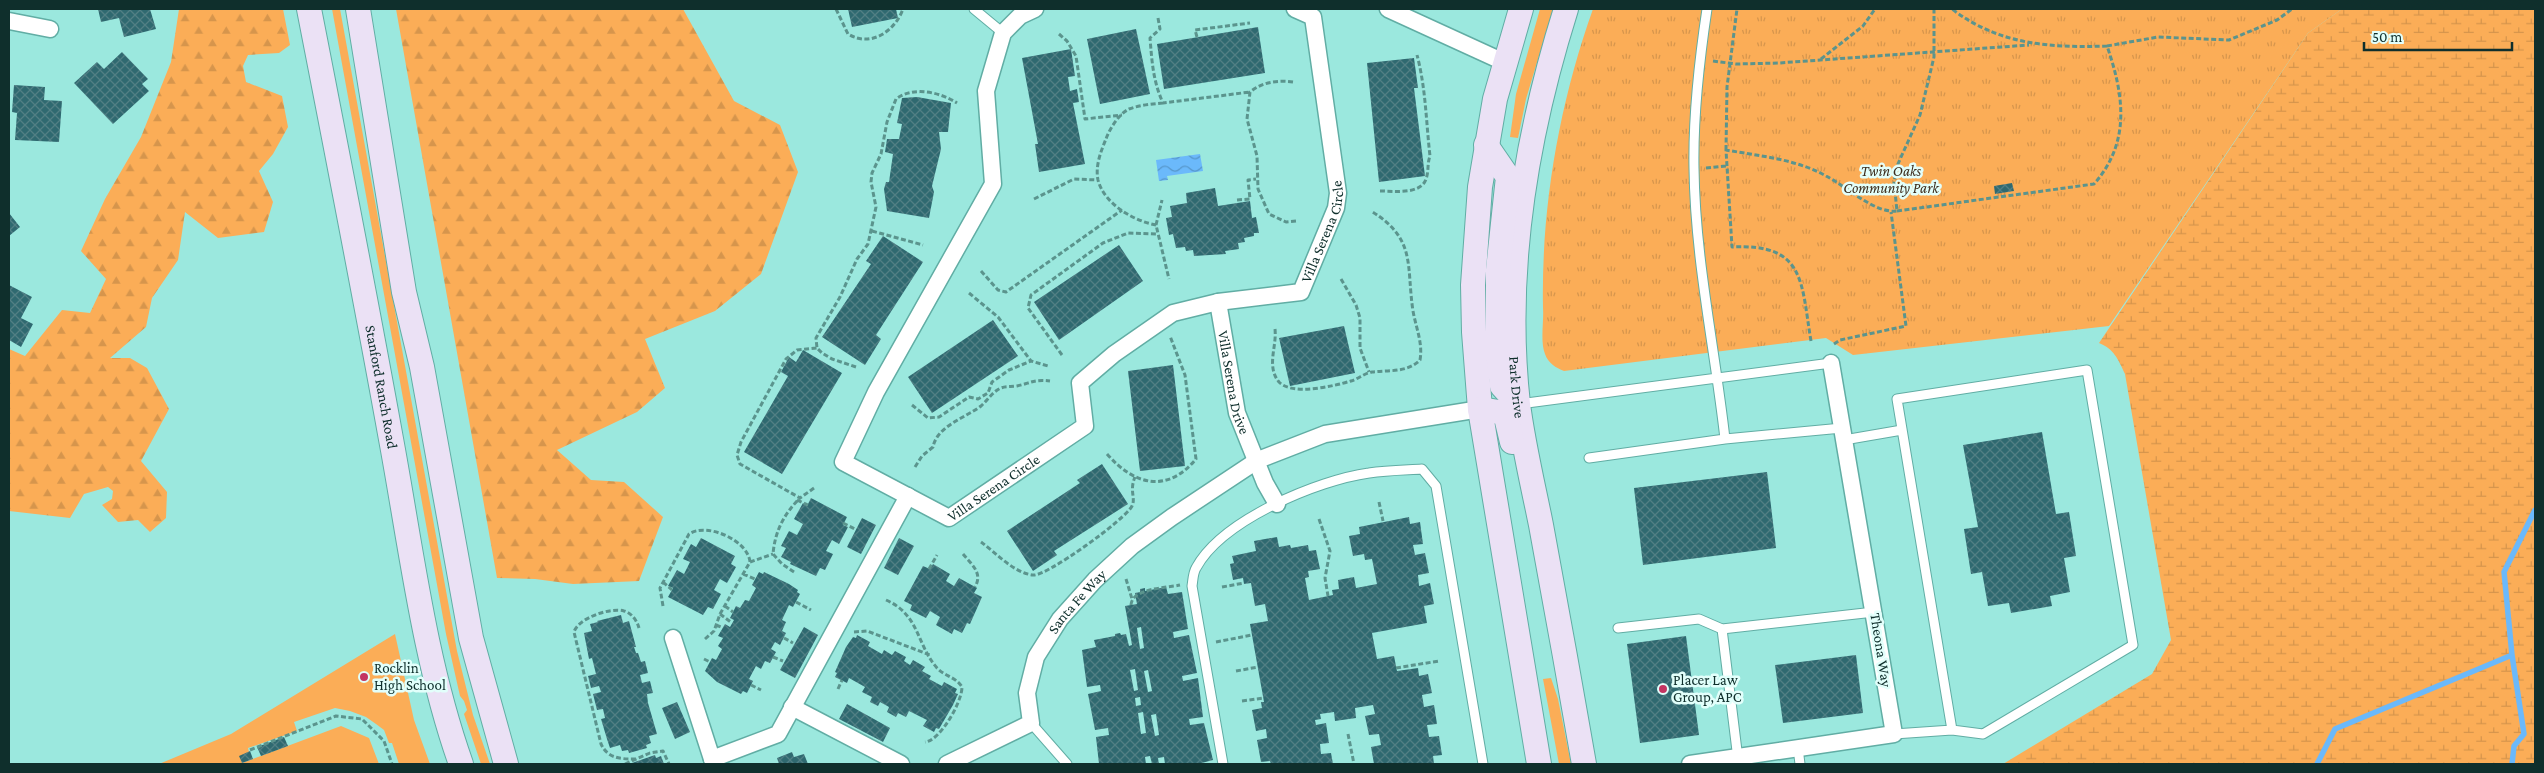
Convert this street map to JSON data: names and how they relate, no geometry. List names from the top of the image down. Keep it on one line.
{"streets":{"main road":["Park Drive","Stanford Ranch Road"],"street":["Villa Serena Circle","Villa Serena Drive","Santa Fe Way","Theona Way"]},"crossings":[["Villa Serena Circle","Villa Serena Drive"],["Villa Serena Drive","Santa Fe Way"]],"parks":["Twin Oaks Community Park"],"places":["Rocklin High School","Placer Law Group, APC"],"scale_bar":"50 m"}
